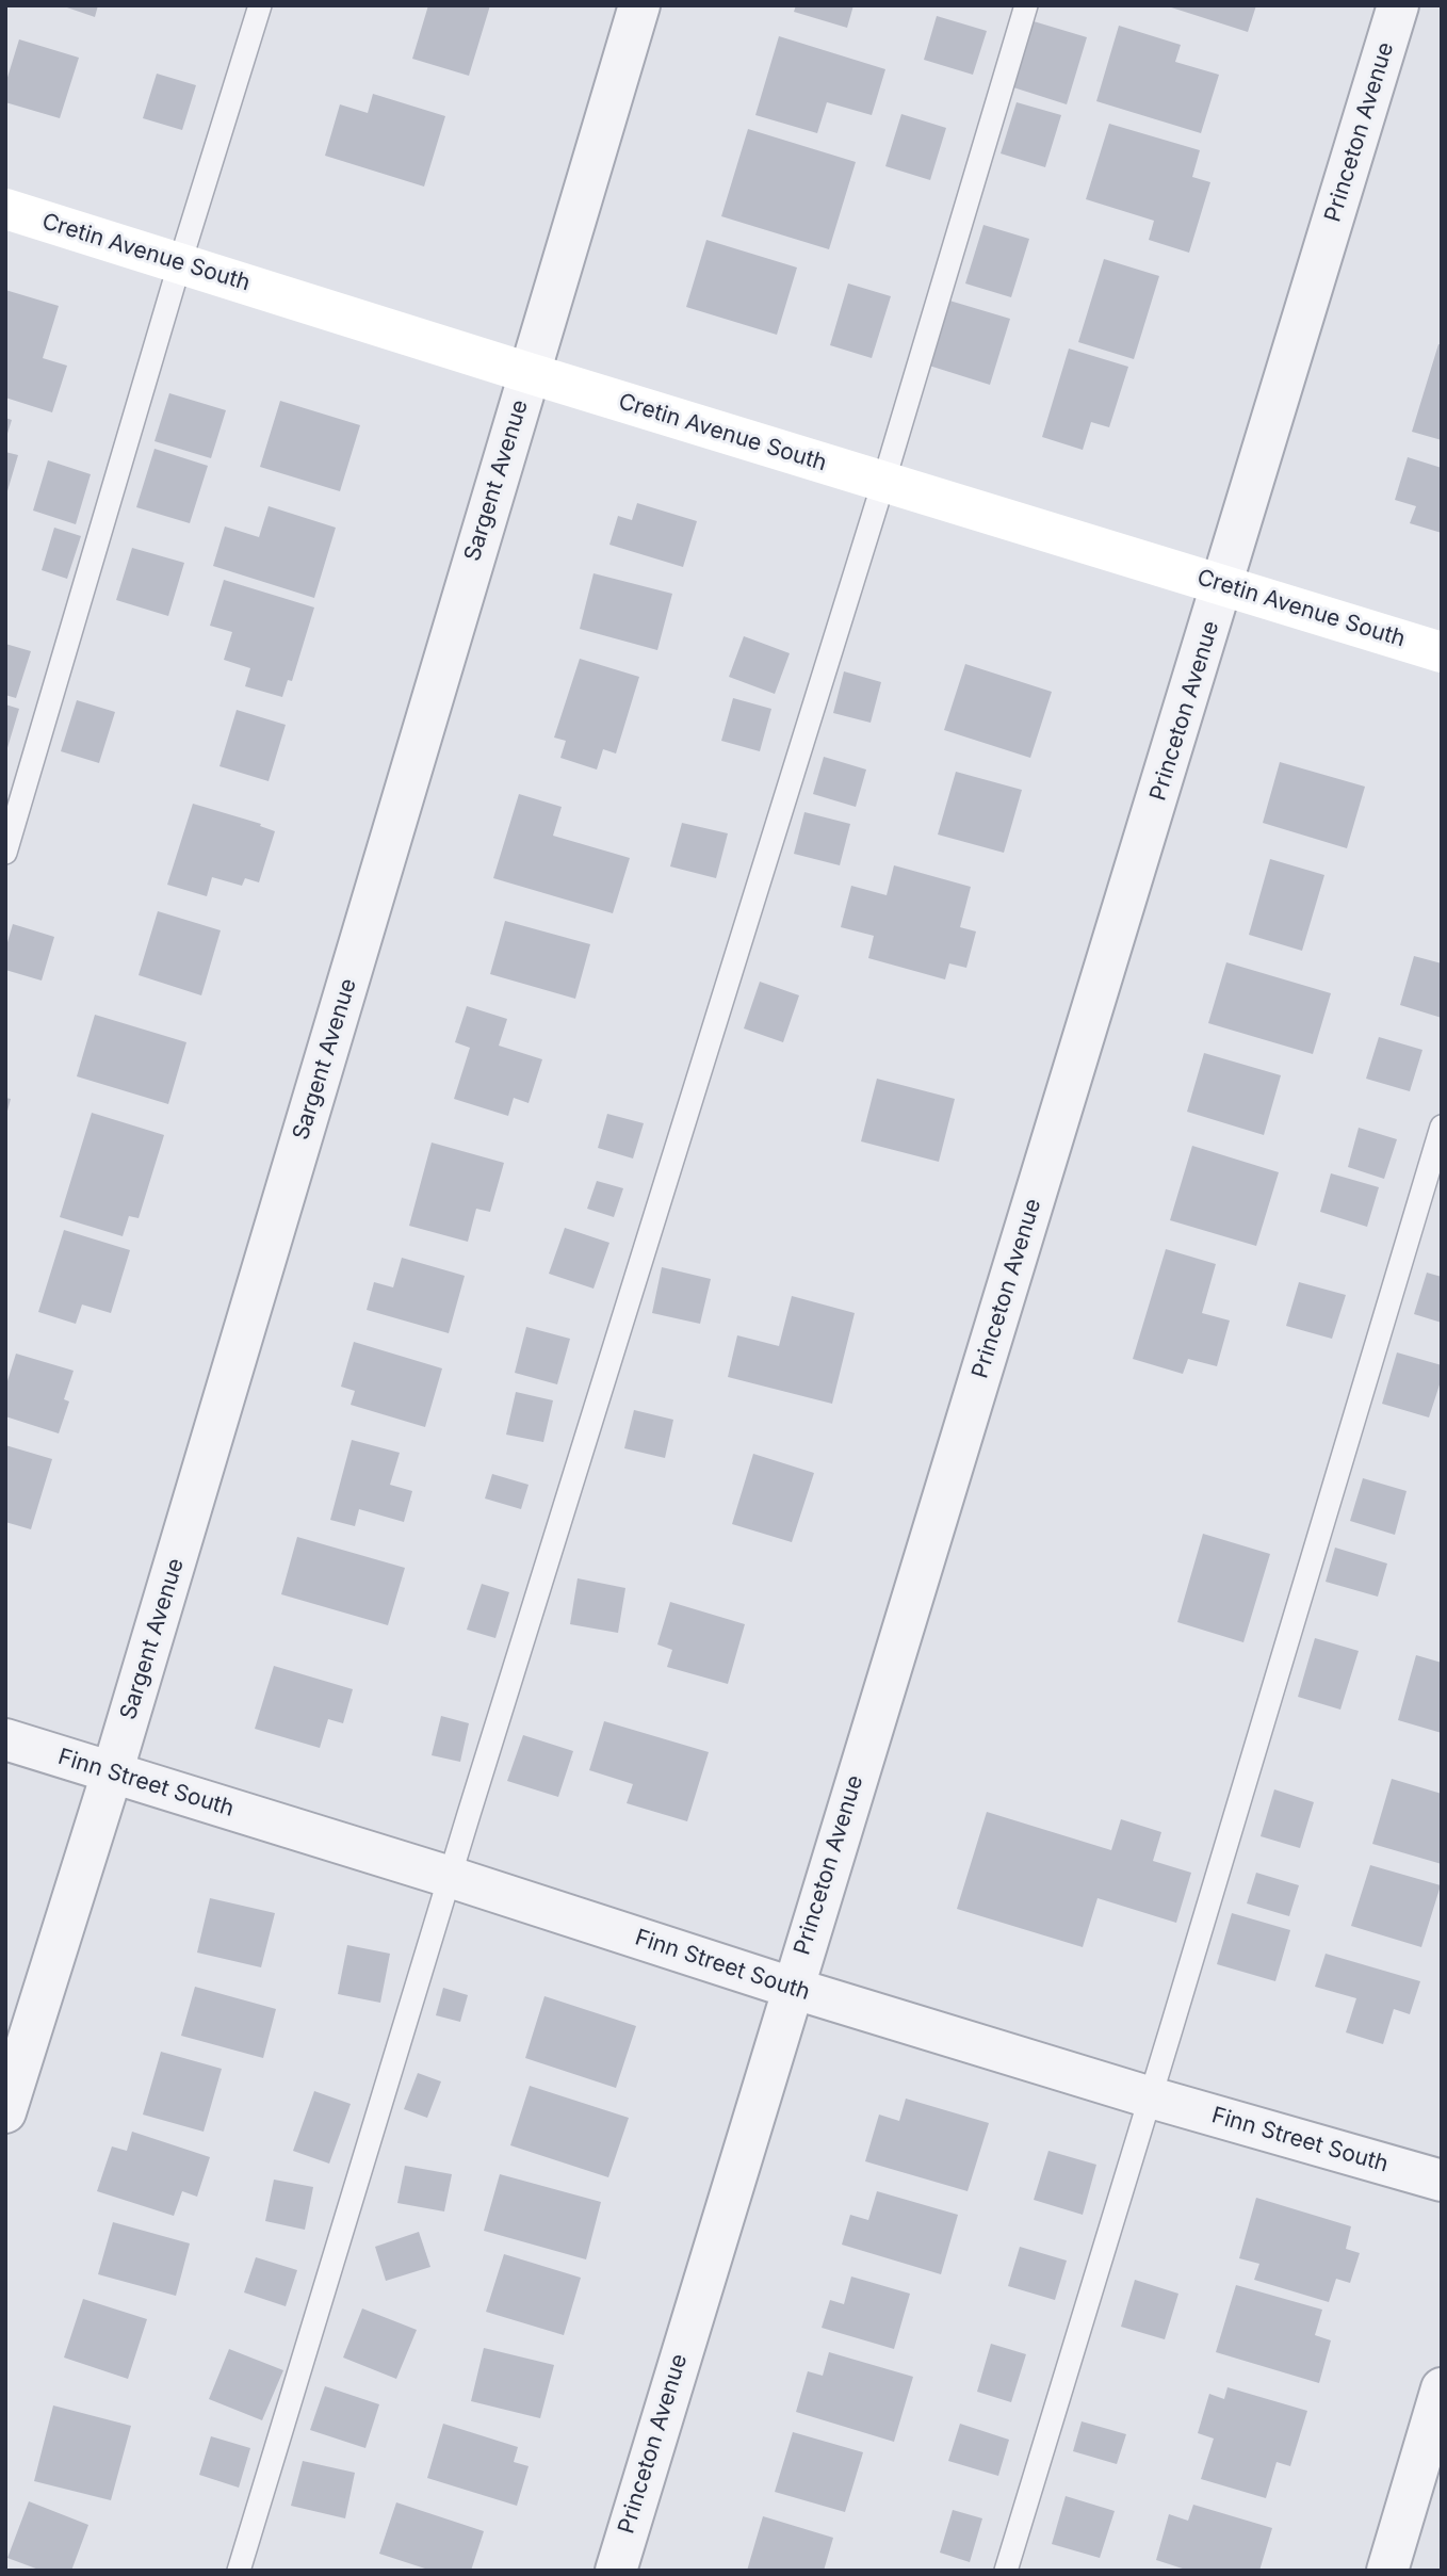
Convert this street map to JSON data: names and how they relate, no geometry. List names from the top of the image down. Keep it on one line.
{"streets":{"main road":["Cretin Avenue South"],"street":["Princeton Avenue","Sargent Avenue","Finn Street South"]},"crossings":[["Princeton Avenue","Cretin Avenue South"],["Princeton Avenue","Finn Street South"],["Cretin Avenue South","Sargent Avenue"],["Sargent Avenue","Finn Street South"]]}
